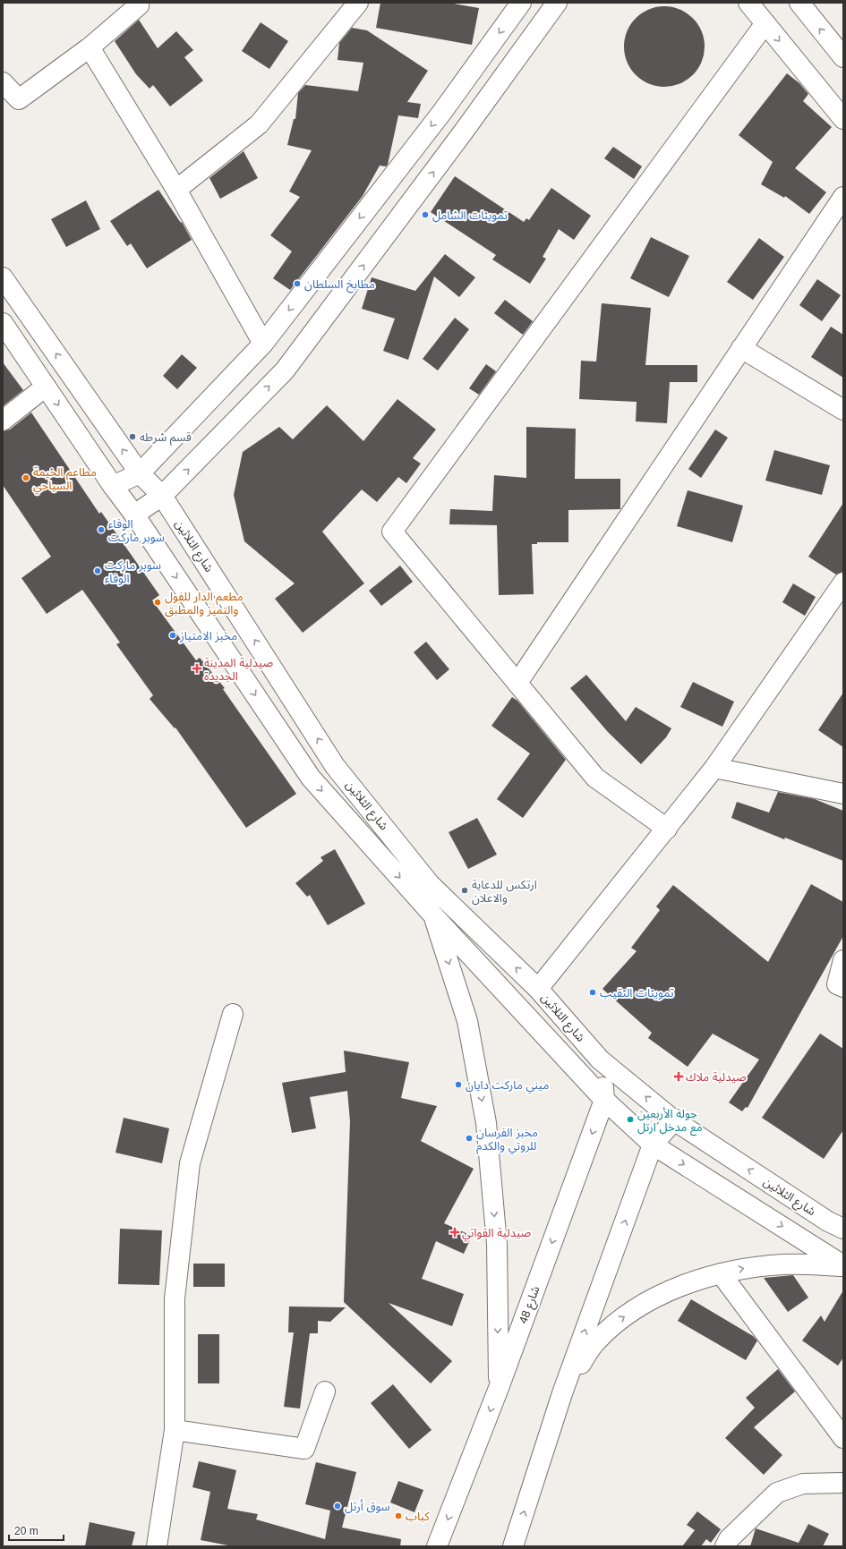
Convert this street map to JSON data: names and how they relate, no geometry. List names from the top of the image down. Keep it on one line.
{"streets":{"street":["شارع الثلاثين","شارع 48"]},"crossings":[["شارع الثلاثين","شارع 48"]],"places":{"other":["تموينات الشامل","مطابخ السلطان","قسم شرطه","مطاعم الخيمة السياحي","الوفاء سوبر ماركت","سوبر ماركت الوفاء","مطعم الدار للفول والتميز والمطبق","مخبز الامتياز","ارتكس للدعاية والاعلان","تموينات النقيب","ميني ماركت دايان","جولة الأربعين مع مدخل ارتل","مخبز الفرسان للروتي والكدم","سوق أرتل","كباب"],"health":["صيدلية المدينة الجديدة","صيدلية ملاك","صيدلية القواتي"]},"scale_bar":"20 m"}
